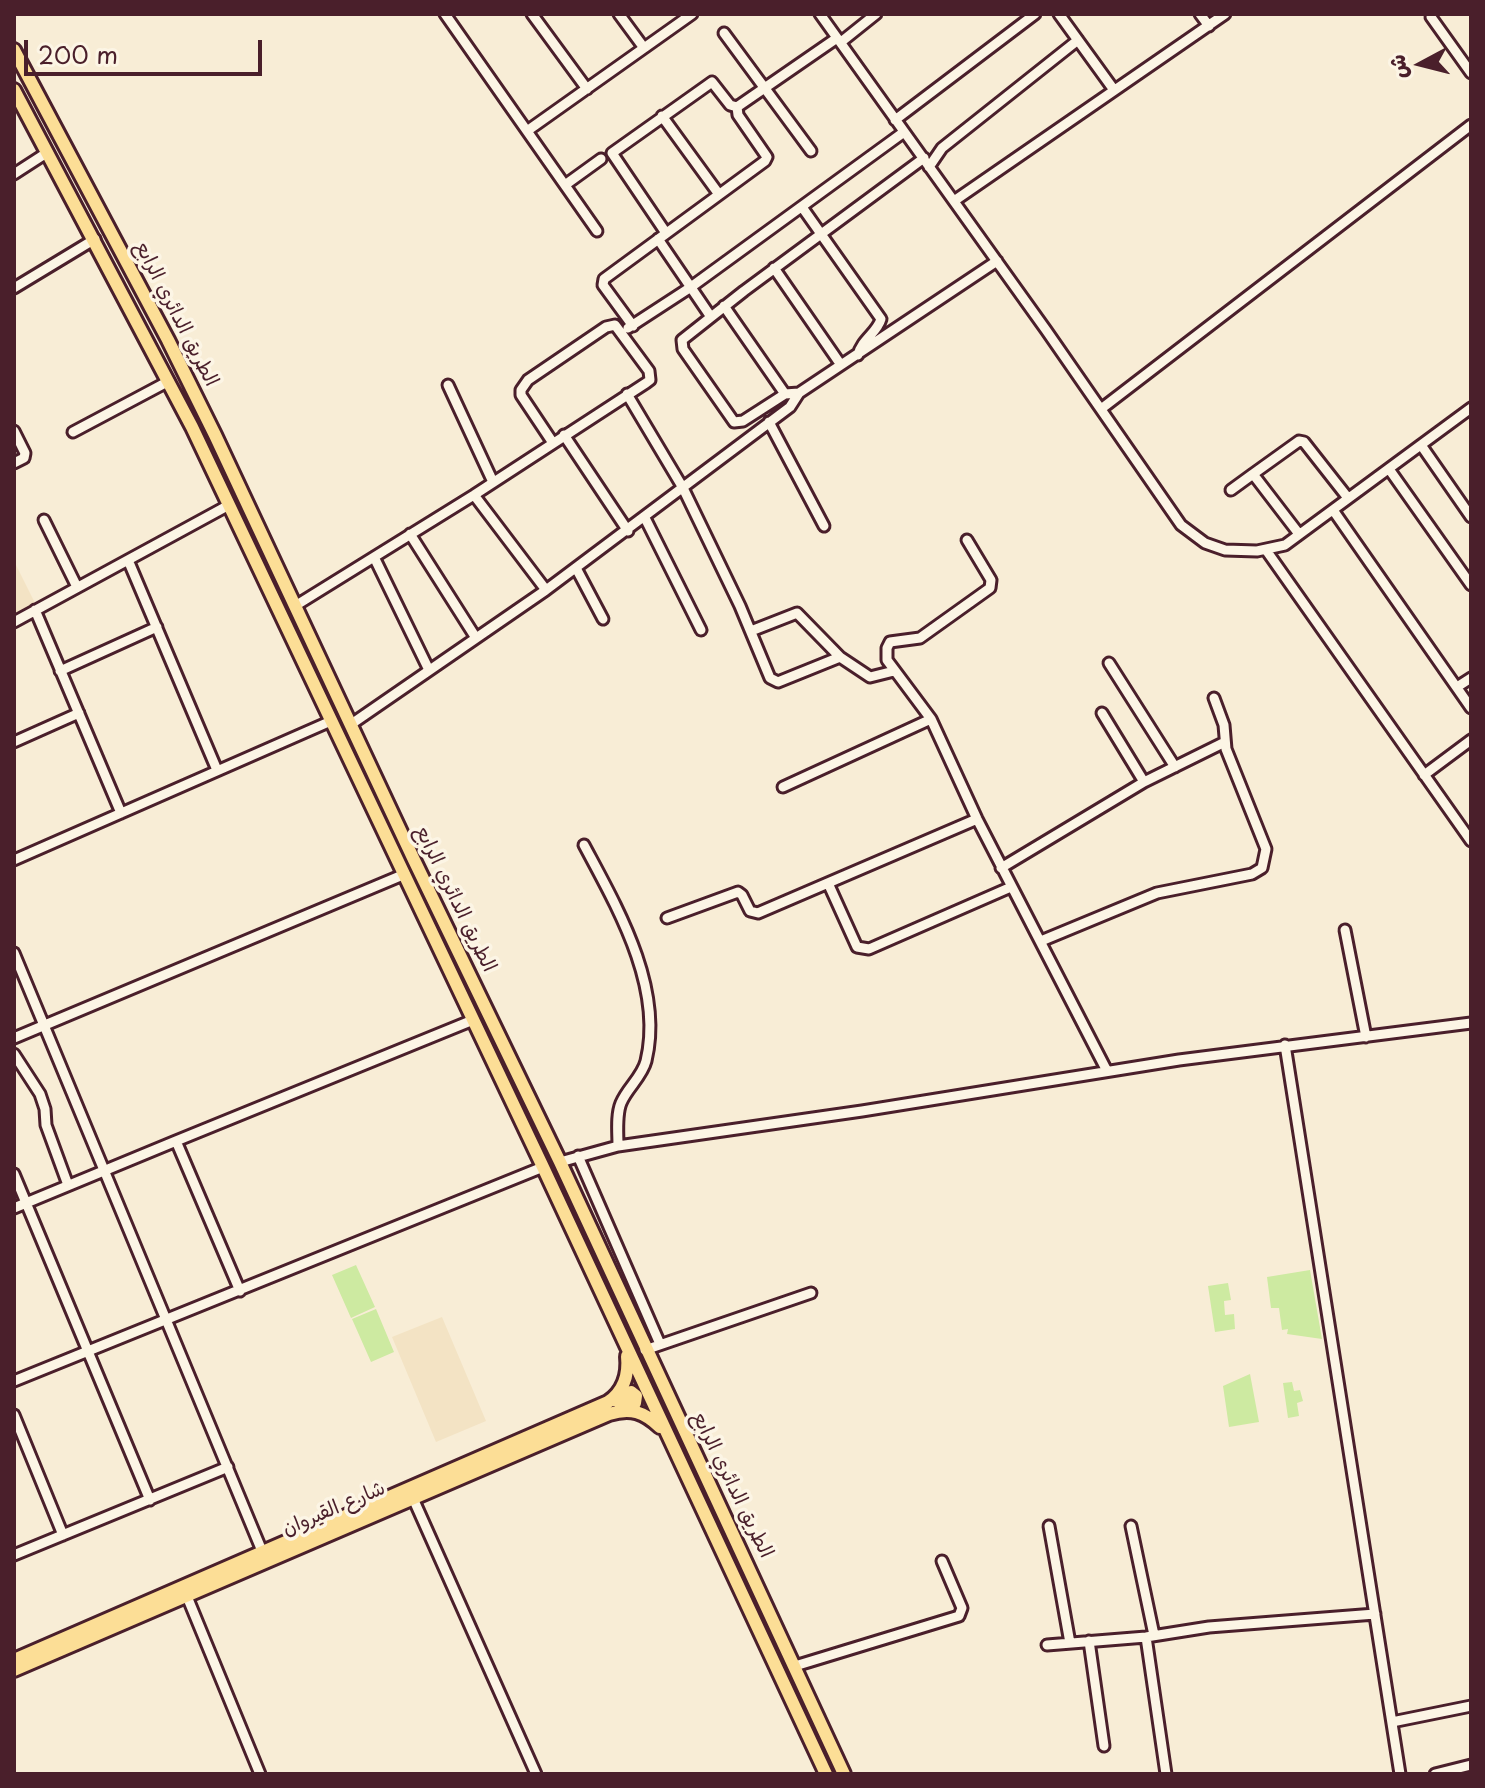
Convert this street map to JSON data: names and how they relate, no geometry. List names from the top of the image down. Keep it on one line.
{"streets":{"main road":["الطريق الدائري الرابع","شارع القيروان"]},"scale_bar":"200 m","north":"left"}
